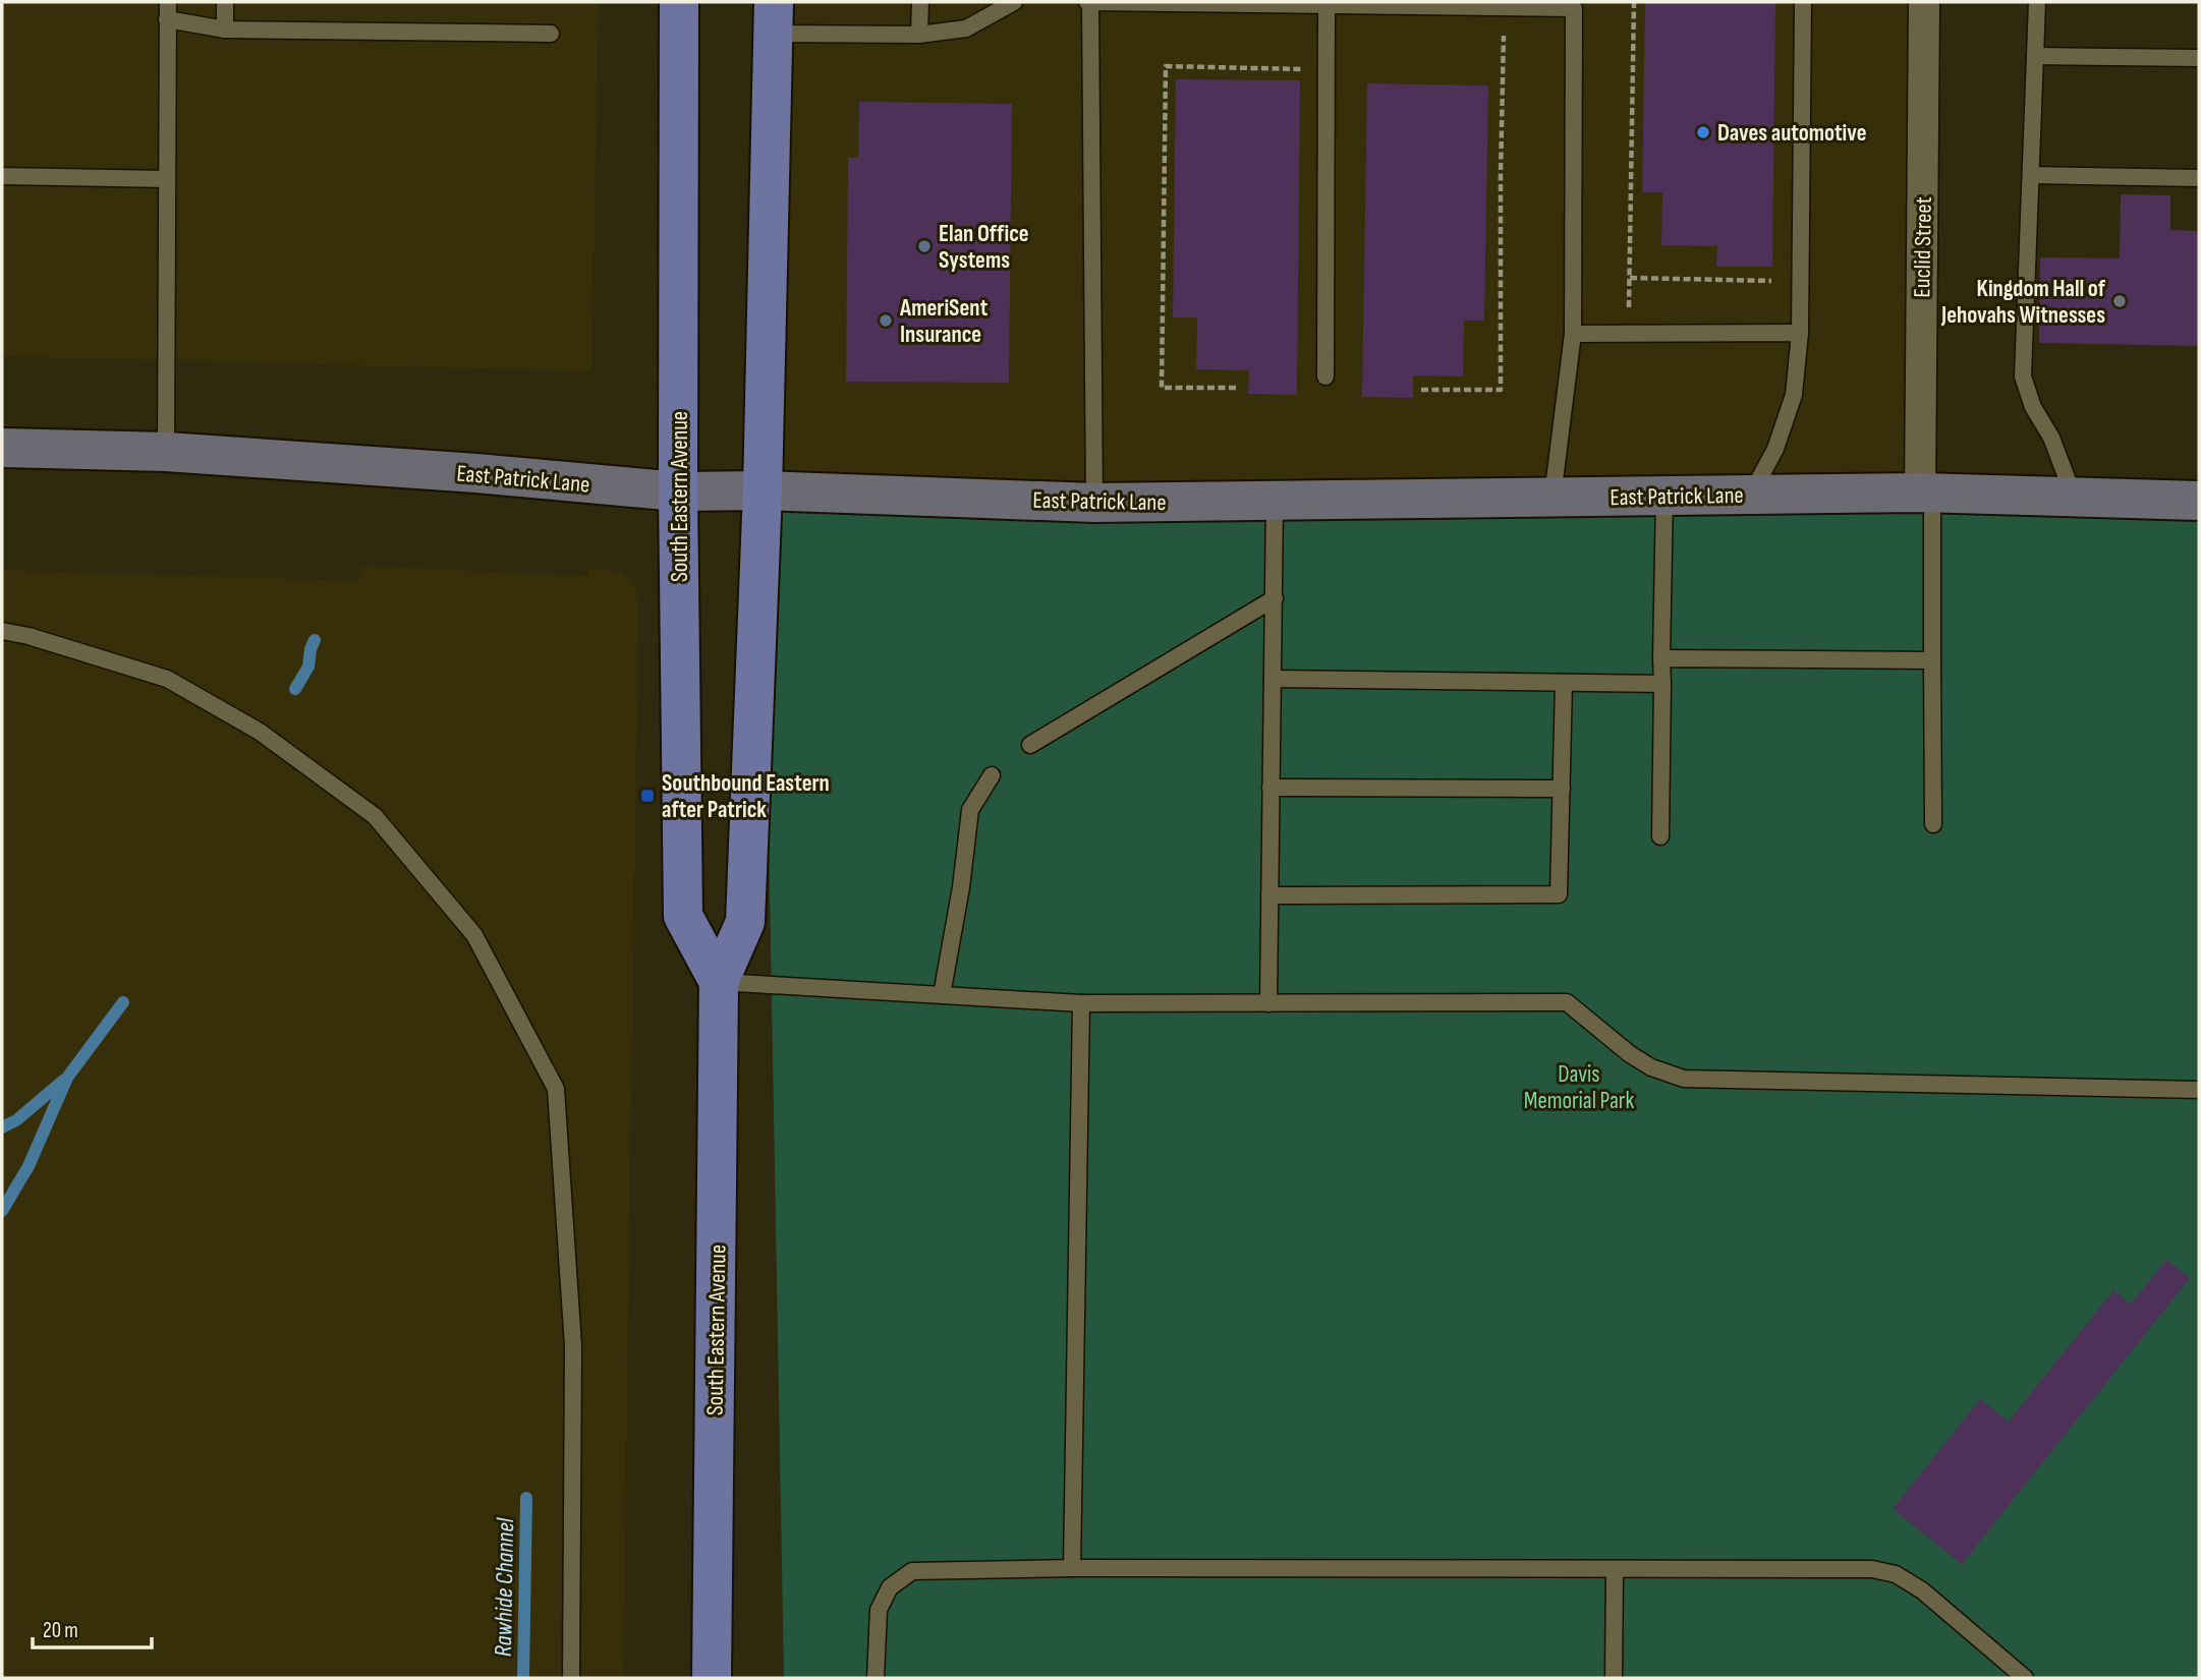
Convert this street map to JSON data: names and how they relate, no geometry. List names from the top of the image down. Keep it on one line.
{"streets":{"main road":["East Patrick Lane","South Eastern Avenue"],"street":["Euclid Street"]},"crossings":[["Euclid Street","East Patrick Lane"],["East Patrick Lane","South Eastern Avenue"]],"water":["Rawhide Channel"],"parks":["Davis Memorial Park"],"places":{"other":["Daves automotive","Elan Office Systems","Kingdom Hall of Jehovahs Witnesses","AmeriSent Insurance"],"transit":["Southbound Eastern after Patrick"]},"scale_bar":"20 m"}
